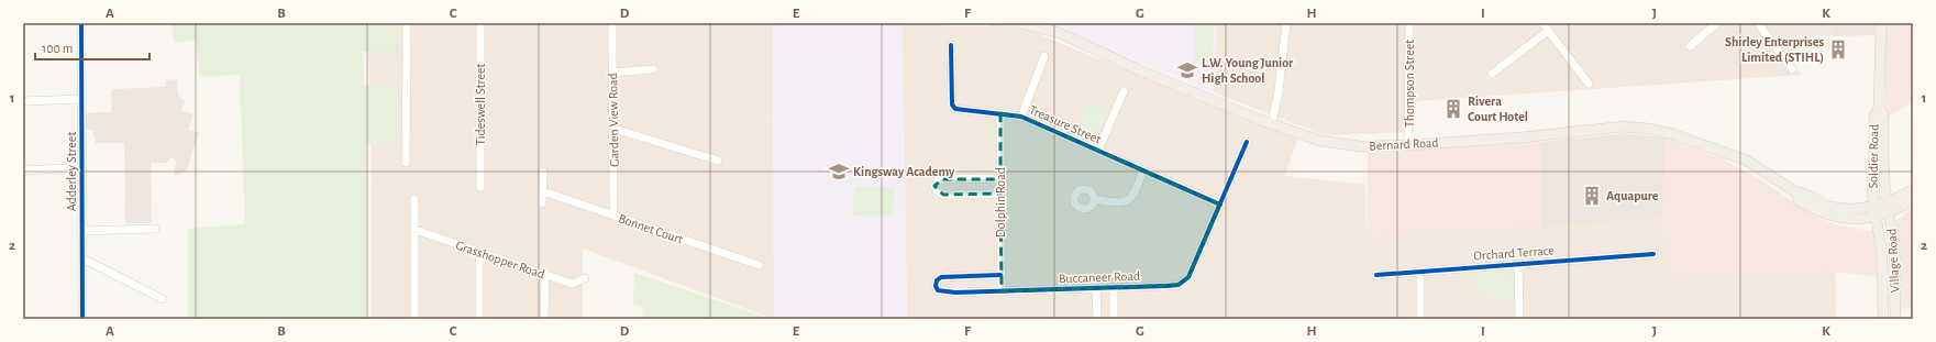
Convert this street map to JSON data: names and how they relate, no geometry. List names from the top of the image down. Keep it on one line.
{"streets":{"main road":["Bernard Road","Soldier Road","Village Road"],"street":["Thompson Street","Tideswell Street","Garden View Road","Treasure Street","Adderley Street","Dolphin Road","Bonnet Court","Orchard Terrace","Grasshopper Road","Buccaneer Road"]},"crossings":[["Thompson Street","Bernard Road"],["Garden View Road","Bonnet Court"],["Treasure Street","Dolphin Road"],["Treasure Street","Buccaneer Road"],["Bernard Road","Soldier Road"],["Bernard Road","Village Road"],["Soldier Road","Village Road"],["Dolphin Road","Buccaneer Road"]],"places":{"building":["Shirley Enterprises Limited (STIHL)","Rivera Court Hotel","Aquapure"],"school or university":["L.W. Young Junior High School","Kingsway Academy"]},"scale_bar":"100 m","grid":{"columns":["A","B","C","D","E","F","G","H","I","J","K"],"rows":["1","2"]}}
